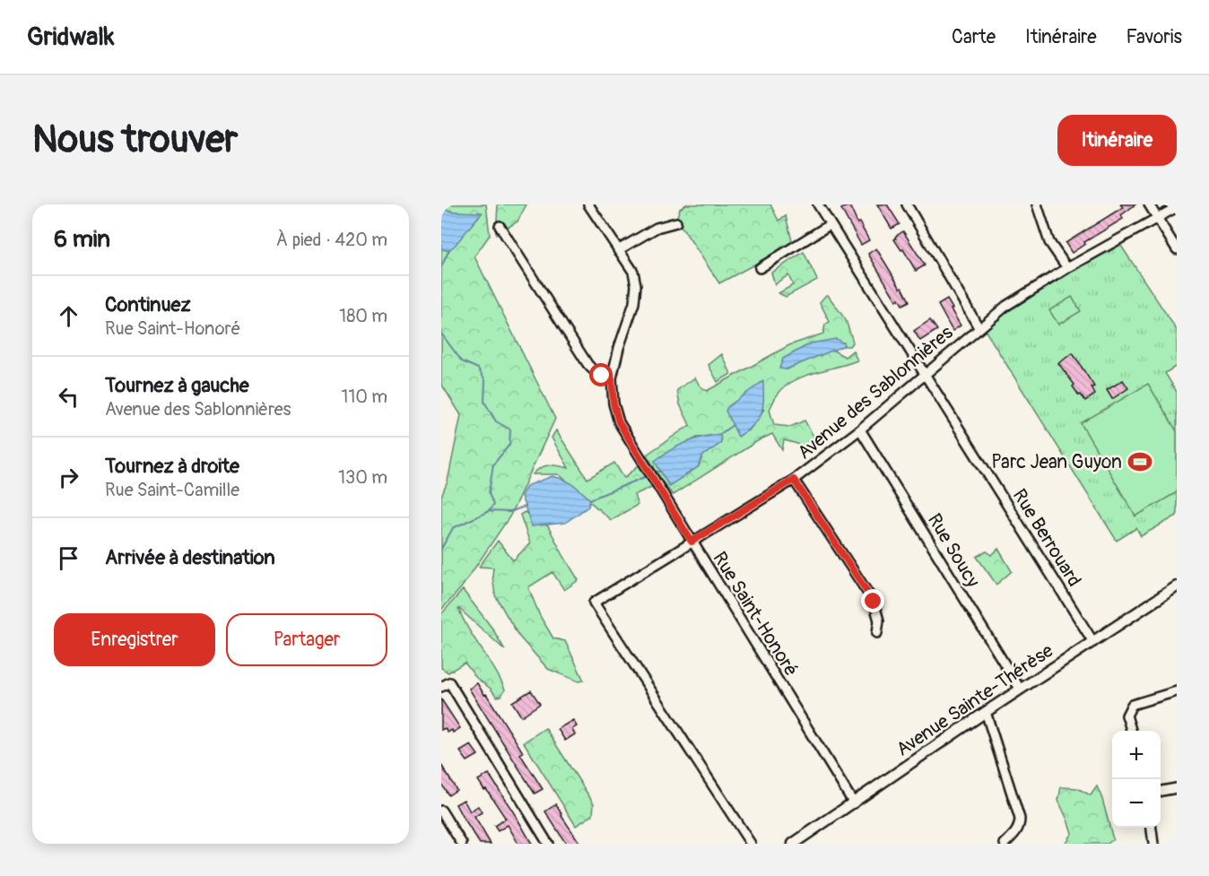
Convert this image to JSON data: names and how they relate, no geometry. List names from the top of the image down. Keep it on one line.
{"streets":{"street":["Avenue des Sablonnières","Rue Berrouard","Rue Soucy","Rue Saint-Honoré","Avenue Sainte-Thérèse"]},"crossings":[["Avenue des Sablonnières","Rue Berrouard"],["Avenue des Sablonnières","Rue Soucy"],["Avenue des Sablonnières","Rue Saint-Honoré"],["Rue Berrouard","Avenue Sainte-Thérèse"],["Rue Soucy","Avenue Sainte-Thérèse"],["Rue Saint-Honoré","Avenue Sainte-Thérèse"]],"places":{"sports":["Parc Jean Guyon"]},"page":{"header":"Gridwalk","nav":["Carte","Itinéraire","Favoris"],"buttons":["Itinéraire",["Enregistrer","Partager"]],"title":"Nous trouver","heading":["6 min","À pied · 420 m"],"list":[["Continuez","Rue Saint-Honoré","180 m"],["Tournez à gauche","Avenue des Sablonnières","110 m"],["Tournez à droite","Rue Saint-Camille","130 m"],"Arrivée à destination"],"map_buttons":["+","−"]}}
